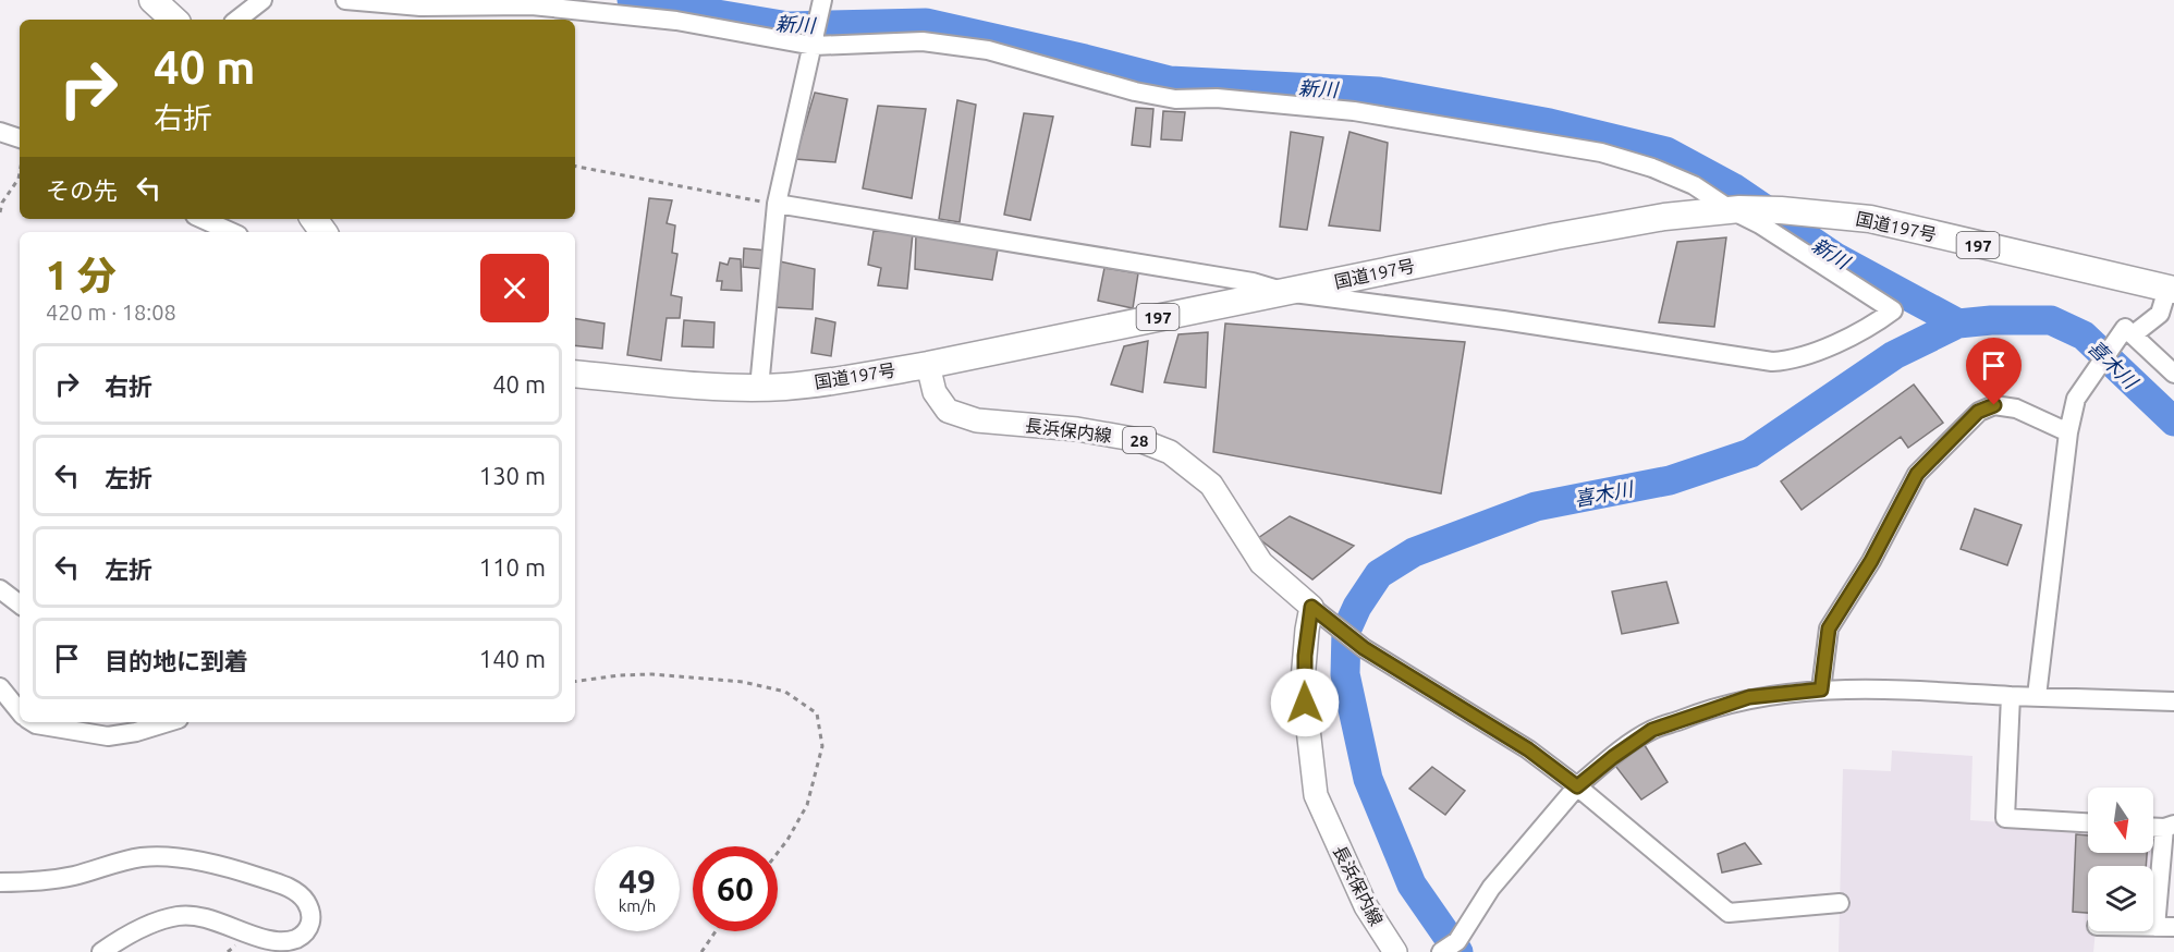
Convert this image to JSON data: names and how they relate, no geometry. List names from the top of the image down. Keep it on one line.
{"streets":{"highway":["国道197号","197"],"main road":["長浜保内線","28"]},"crossings":[["国道197号","長浜保内線"]],"water":["新川","喜木川"],"north":"bottom","page":{"turn":["40 m","右折"],"then":"その先","heading":["1 分","420 m · 18:08"],"list":[{"name":"右折","value":"40 m"},{"name":"左折","value":"130 m"},{"name":"左折","value":"110 m"},{"name":"目的地に到着","value":"140 m"}],"speed":"49 km/h","limit":"60"}}
